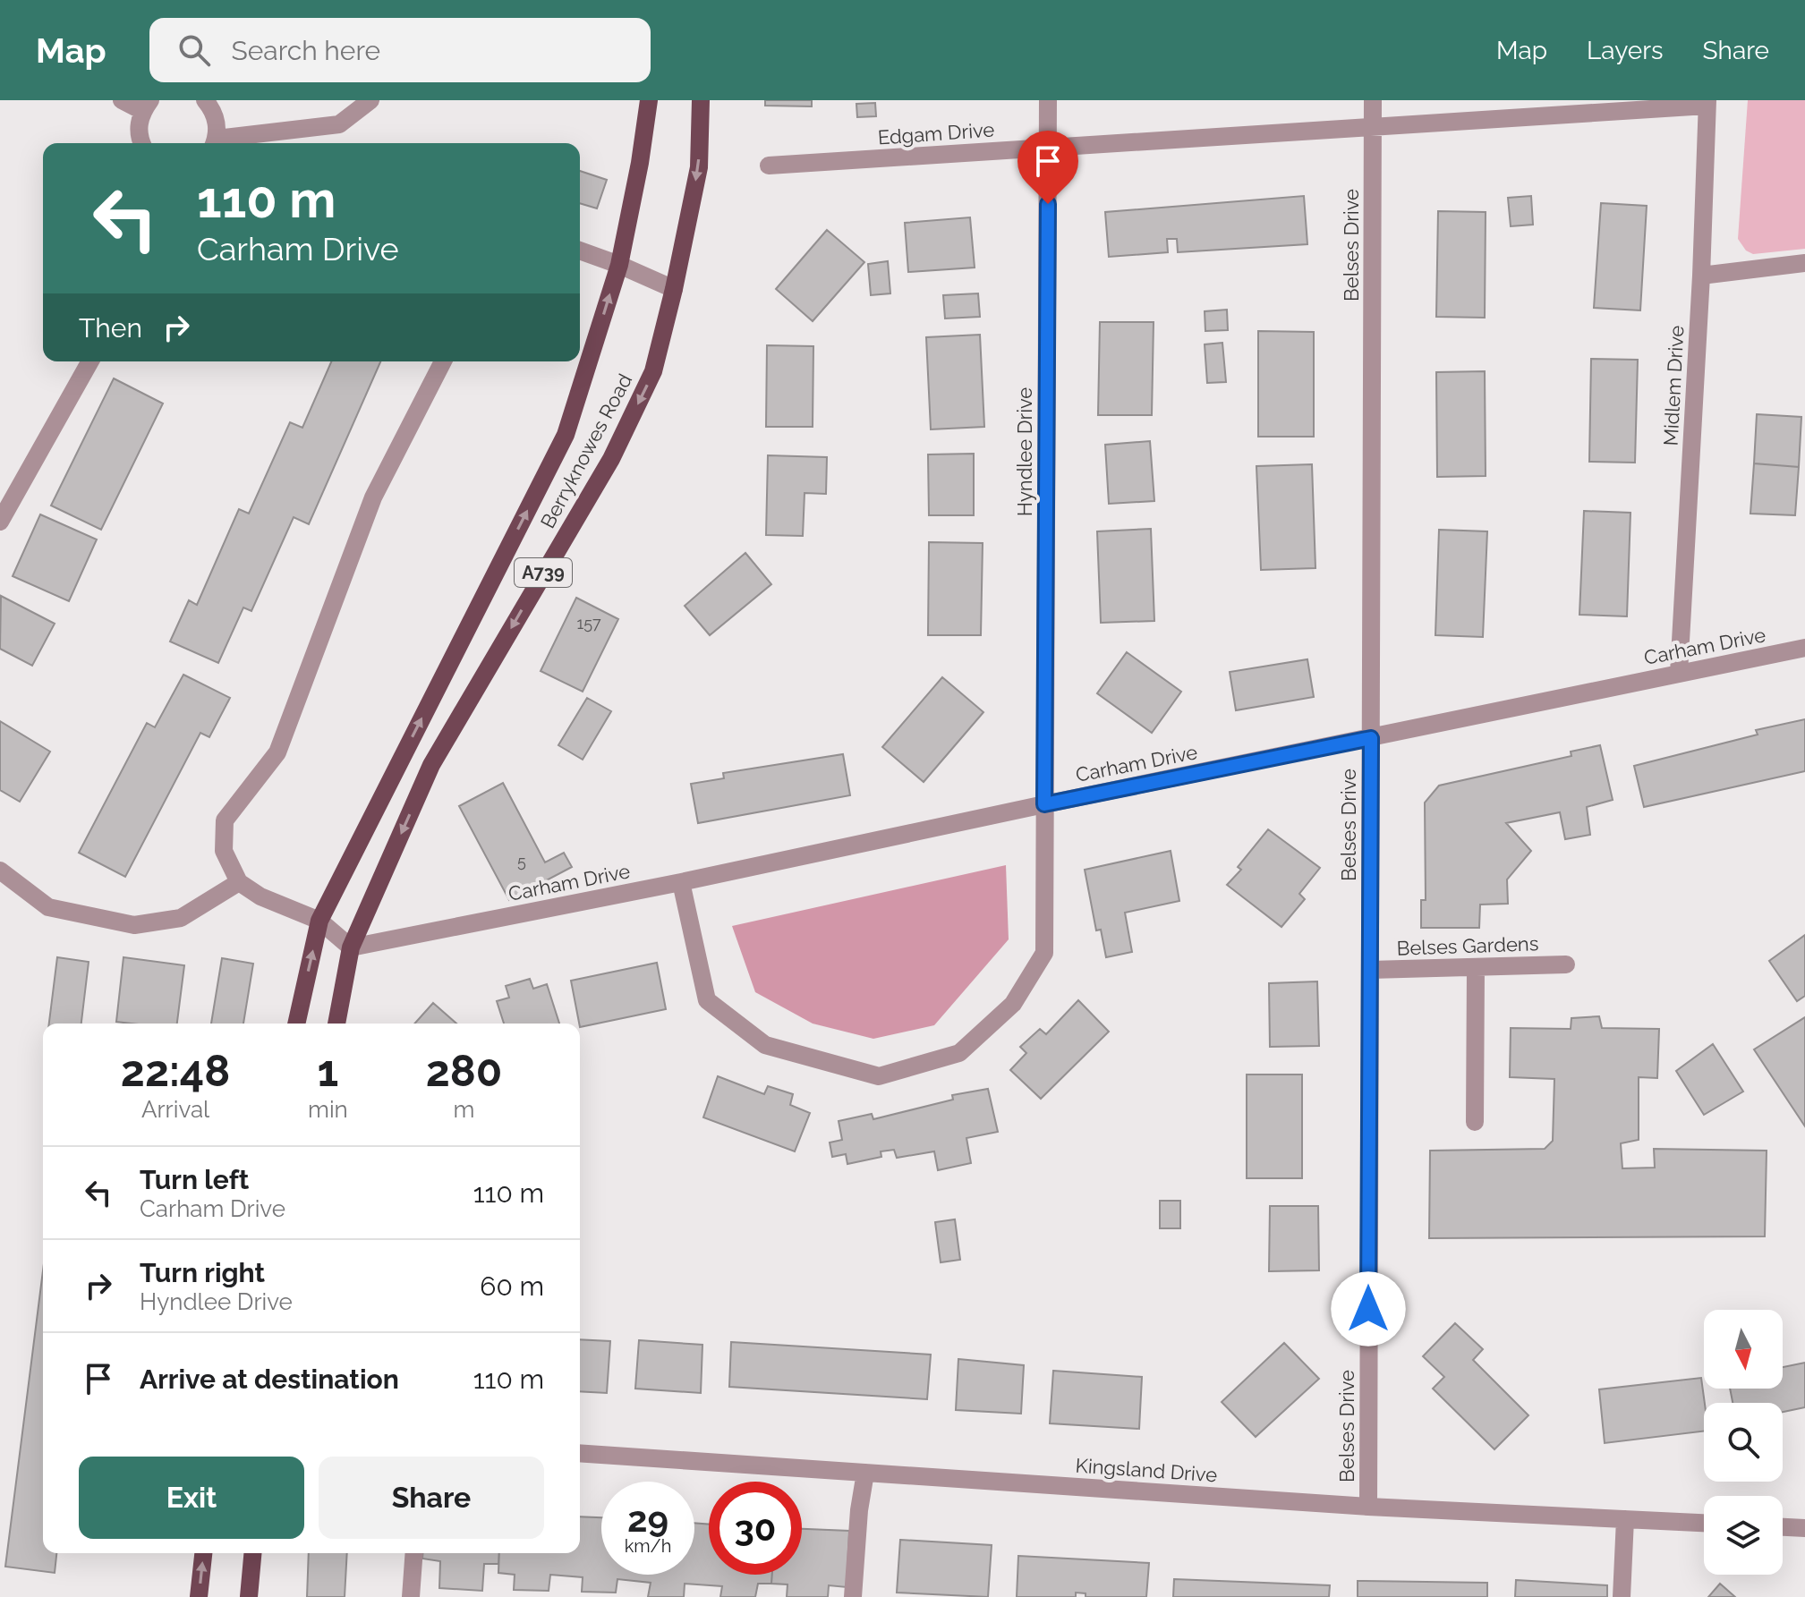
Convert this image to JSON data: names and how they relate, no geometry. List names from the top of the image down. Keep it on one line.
{"streets":{"main road":["Berryknowes Road","A739"],"street":["Edgam Drive","Belses Drive","Midlem Drive","Hyndlee Drive","Carham Drive","Belses Gardens","Kingsland Drive"]},"crossings":[["Edgam Drive","Belses Drive"],["Edgam Drive","Midlem Drive"],["Edgam Drive","Hyndlee Drive"],["Belses Drive","Carham Drive"],["Belses Drive","Belses Gardens"],["Belses Drive","Kingsland Drive"],["Midlem Drive","Carham Drive"],["Berryknowes Road","Carham Drive"],["Hyndlee Drive","Carham Drive"]],"house_numbers":["157","5"],"north":"bottom","page":{"header":"Map","search":"Search here","nav":["Map","Layers","Share"],"turn":["110 m","Carham Drive"],"then":"Then","eta":["22:48","Arrival","1","min","280","m"],"list":[{"name":"Turn left","note":"Carham Drive","value":"110 m"},{"name":"Turn right","note":"Hyndlee Drive","value":"60 m"},{"name":"Arrive at destination","value":"110 m"}],"buttons":["Exit","Share"],"speed":"29 km/h","limit":"30"}}
